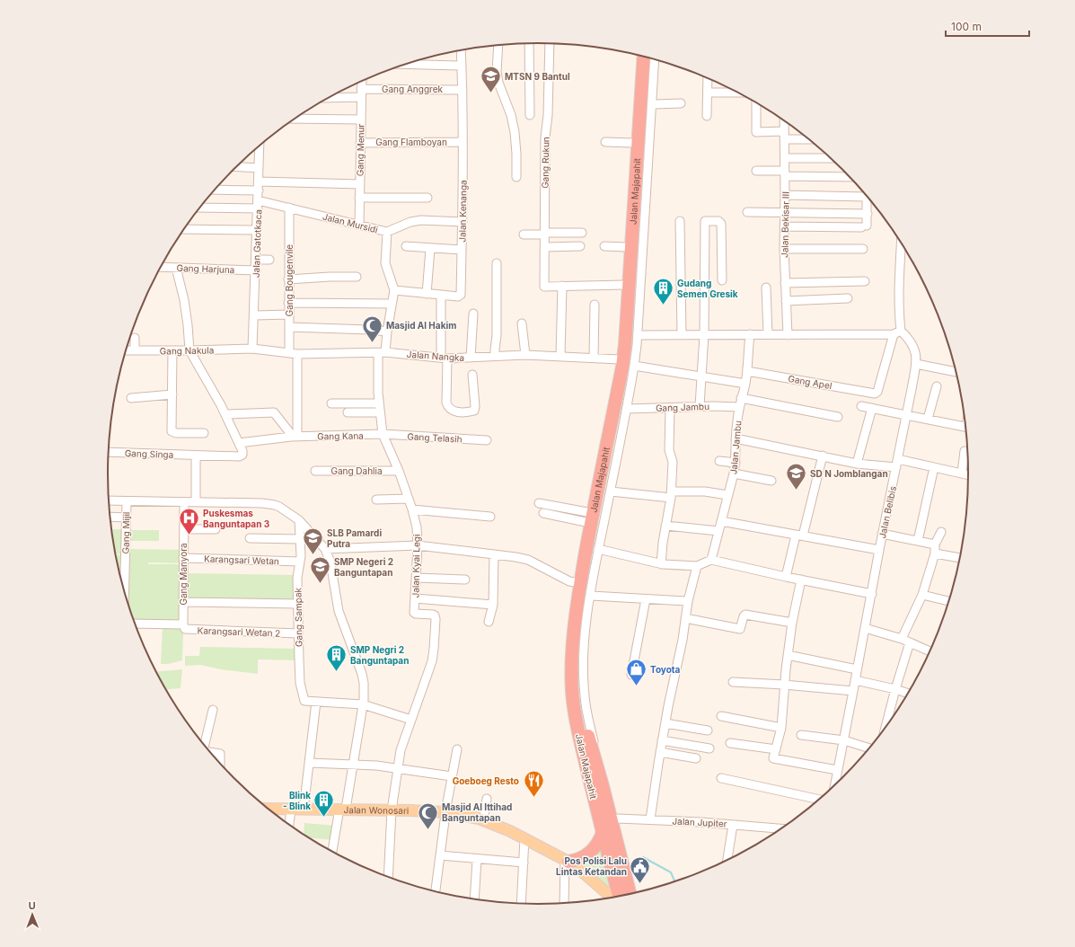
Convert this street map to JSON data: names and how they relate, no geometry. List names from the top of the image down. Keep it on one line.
{"streets":{"highway":["Jalan Majapahit"],"main road":["Jalan Wonosari"],"street":["Gang Anggrek","Gang Flamboyan","Gang Menur","Gang Rukun","Jalan Kenanga","Jalan Mursidi","Jalan Bekisar III","Jalan Gatotkaca","Gang Harjuna","Gang Bougenvile","Gang Nakula","Jalan Nangka","Gang Apel","Gang Jambu","Gang Kana","Gang Telasih","Jalan Jambu","Gang Singa","Gang Dahlia","Jalan Belibis","Gang Mijil","Karangsari Wetan","Jalan Kyai Legi","Gang Manyora","Gang Sampak","Karangsari Wetan 2","Jalan Jupiter"]},"crossings":[["Gang Anggrek","Gang Menur"],["Gang Anggrek","Jalan Kenanga"],["Gang Flamboyan","Gang Menur"],["Gang Flamboyan","Jalan Kenanga"],["Gang Menur","Jalan Mursidi"],["Jalan Majapahit","Jalan Jupiter"],["Jalan Kenanga","Jalan Mursidi"],["Jalan Mursidi","Jalan Gatotkaca"],["Jalan Mursidi","Gang Bougenvile"],["Jalan Gatotkaca","Gang Harjuna"],["Jalan Gatotkaca","Gang Nakula"],["Jalan Gatotkaca","Jalan Nangka"],["Gang Bougenvile","Jalan Nangka"],["Gang Bougenvile","Gang Kana"],["Gang Nakula","Jalan Nangka"],["Jalan Nangka","Jalan Kyai Legi"],["Gang Apel","Jalan Jambu"],["Gang Apel","Jalan Belibis"],["Gang Jambu","Jalan Jambu"],["Gang Kana","Gang Telasih"],["Gang Kana","Gang Singa"],["Gang Kana","Jalan Kyai Legi"],["Gang Telasih","Jalan Kyai Legi"],["Gang Dahlia","Jalan Kyai Legi"],["Karangsari Wetan","Gang Manyora"],["Karangsari Wetan","Gang Sampak"],["Gang Manyora","Karangsari Wetan 2"],["Gang Sampak","Karangsari Wetan 2"]],"places":{"school or university":["MTSN 9 Bantul","SD N Jomblangan","SLB Pamardi Putra","SMP Negeri 2 Banguntapan"],"building":["Gudang Semen Gresik","SMP Negri 2 Banguntapan","Blink - Blink"],"mosque":["Masjid Al Hakim","Masjid Al Ittihad Banguntapan"],"hospital":["Puskesmas Banguntapan 3"],"shop":["Toyota"],"restaurant":["Goeboeg Resto"],"public building":["Pos Polisi Lalu Lintas Ketandan"]},"scale_bar":"100 m","north":"top"}
